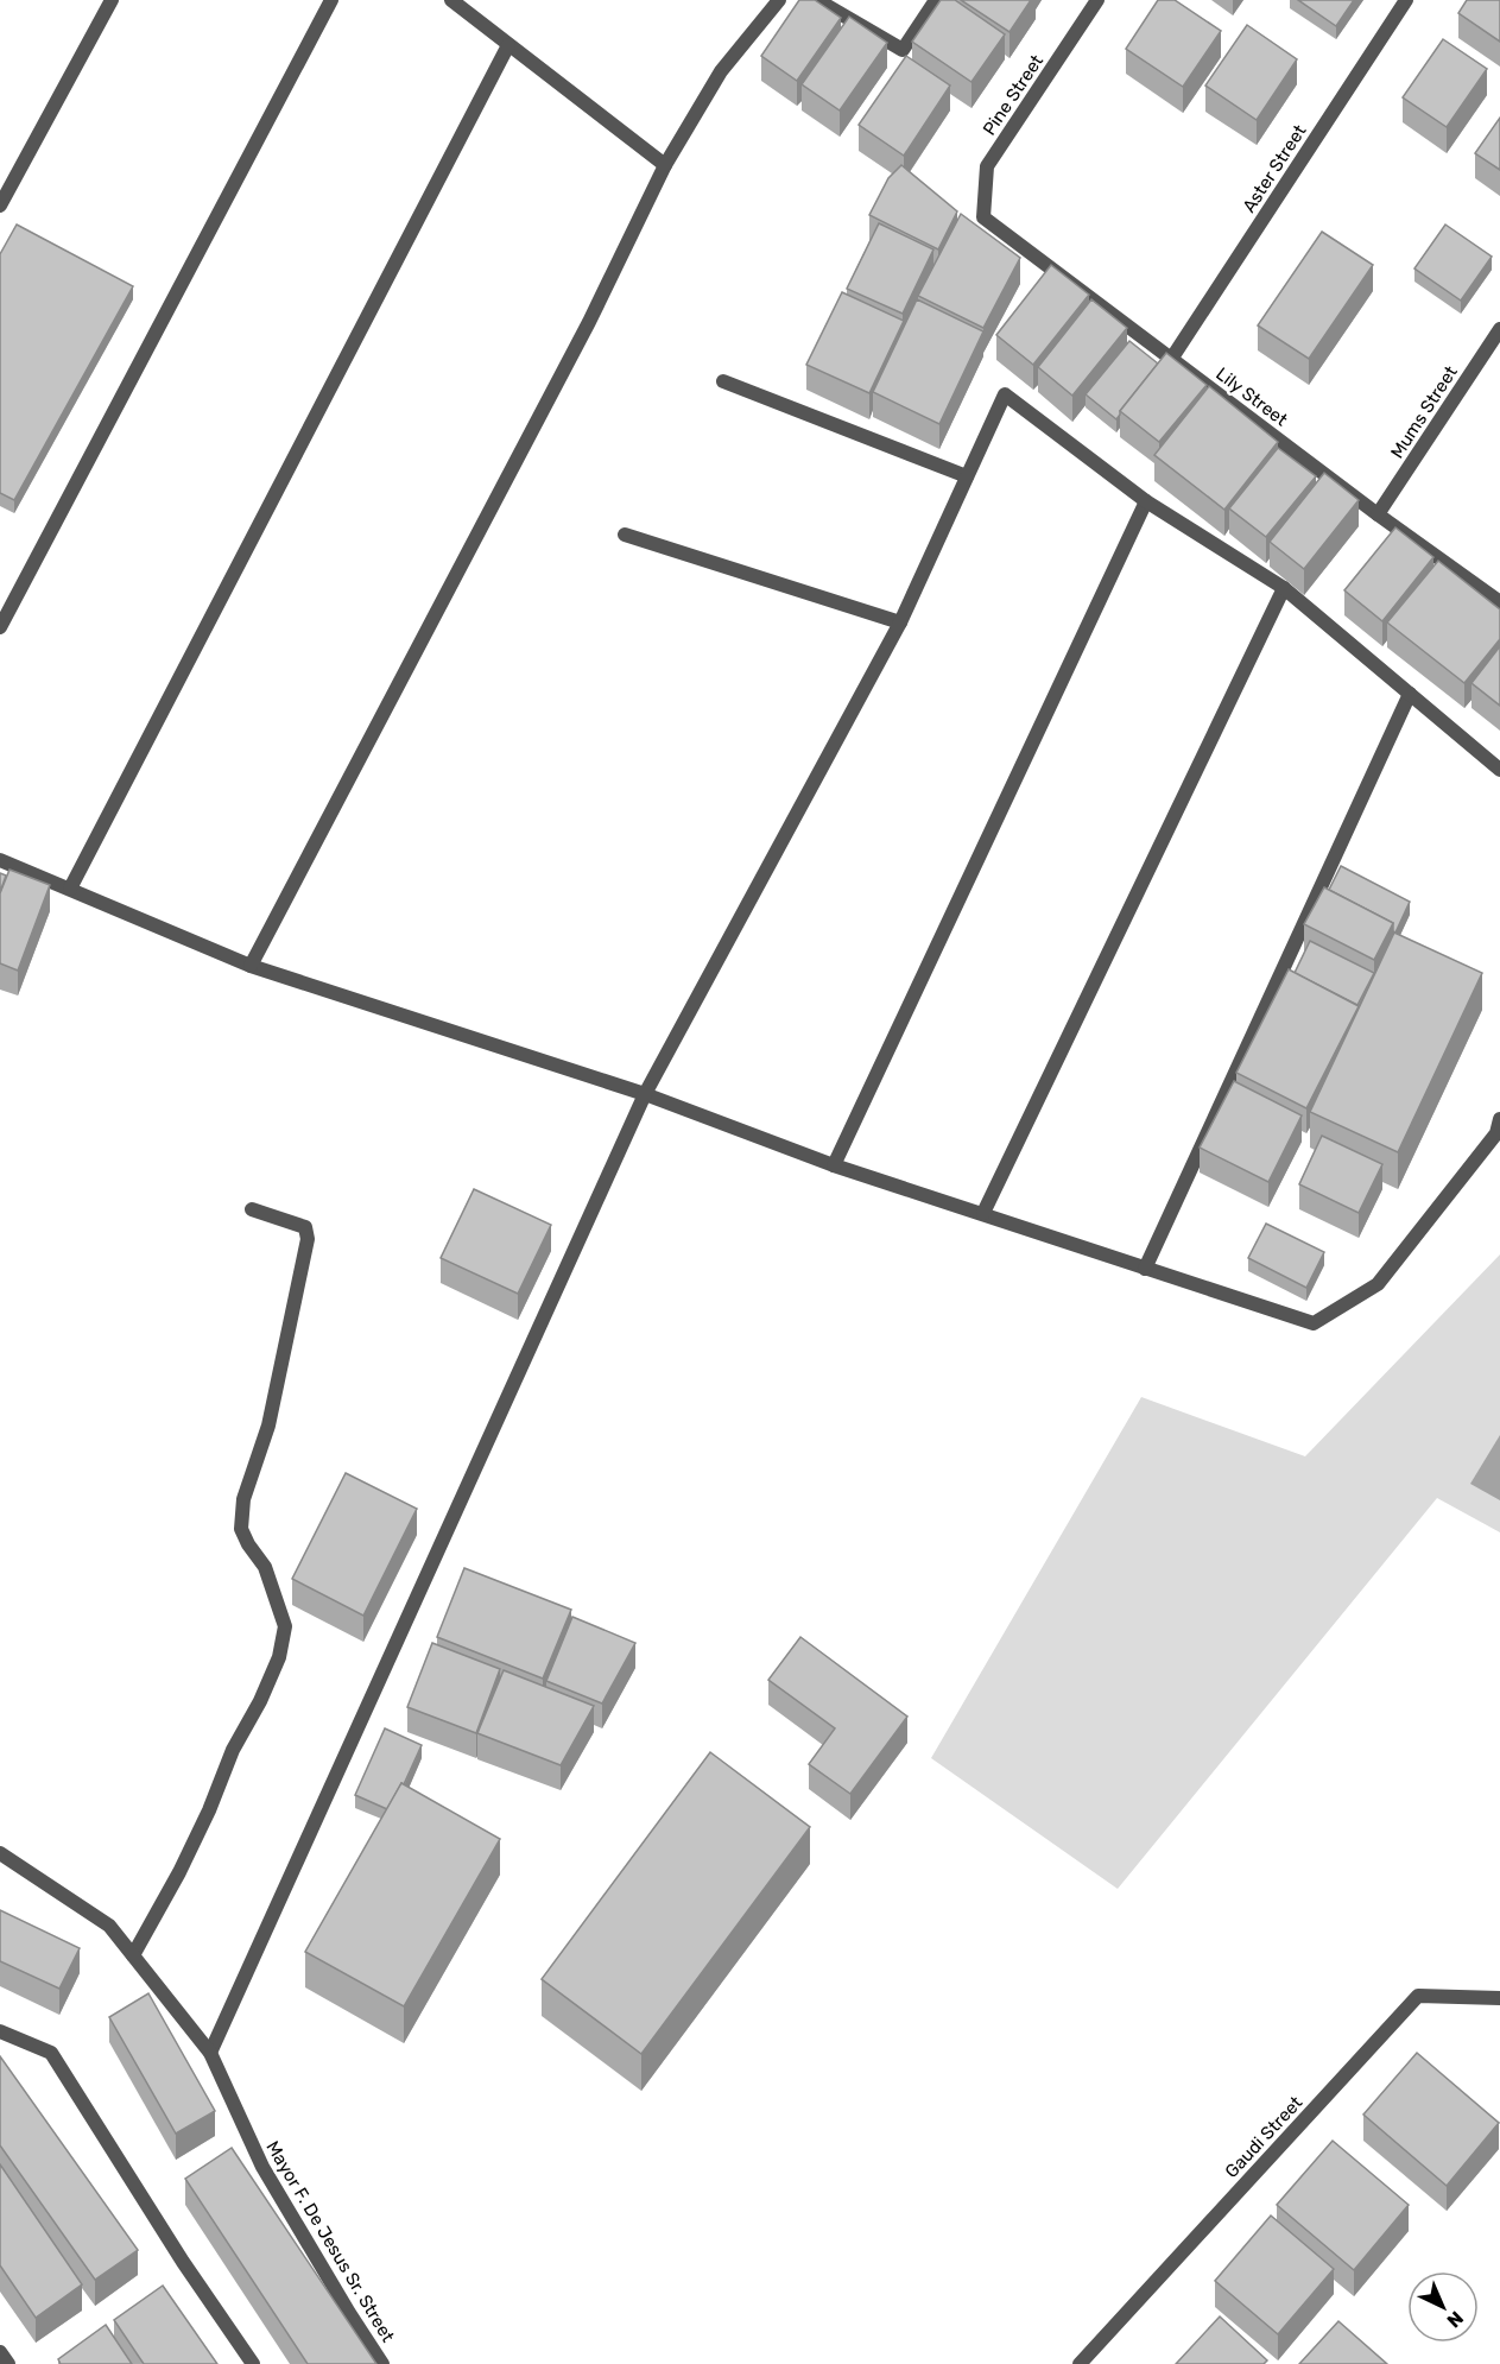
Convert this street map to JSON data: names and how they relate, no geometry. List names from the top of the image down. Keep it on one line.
{"streets":{"street":["Pine Street","Aster Street","Lily Street","Mums Street","Gaudi Street","Mayor F. De Jesus Sr. Street"]},"crossings":[["Pine Street","Lily Street"],["Aster Street","Lily Street"],["Lily Street","Mums Street"]],"north":"bottom right"}
